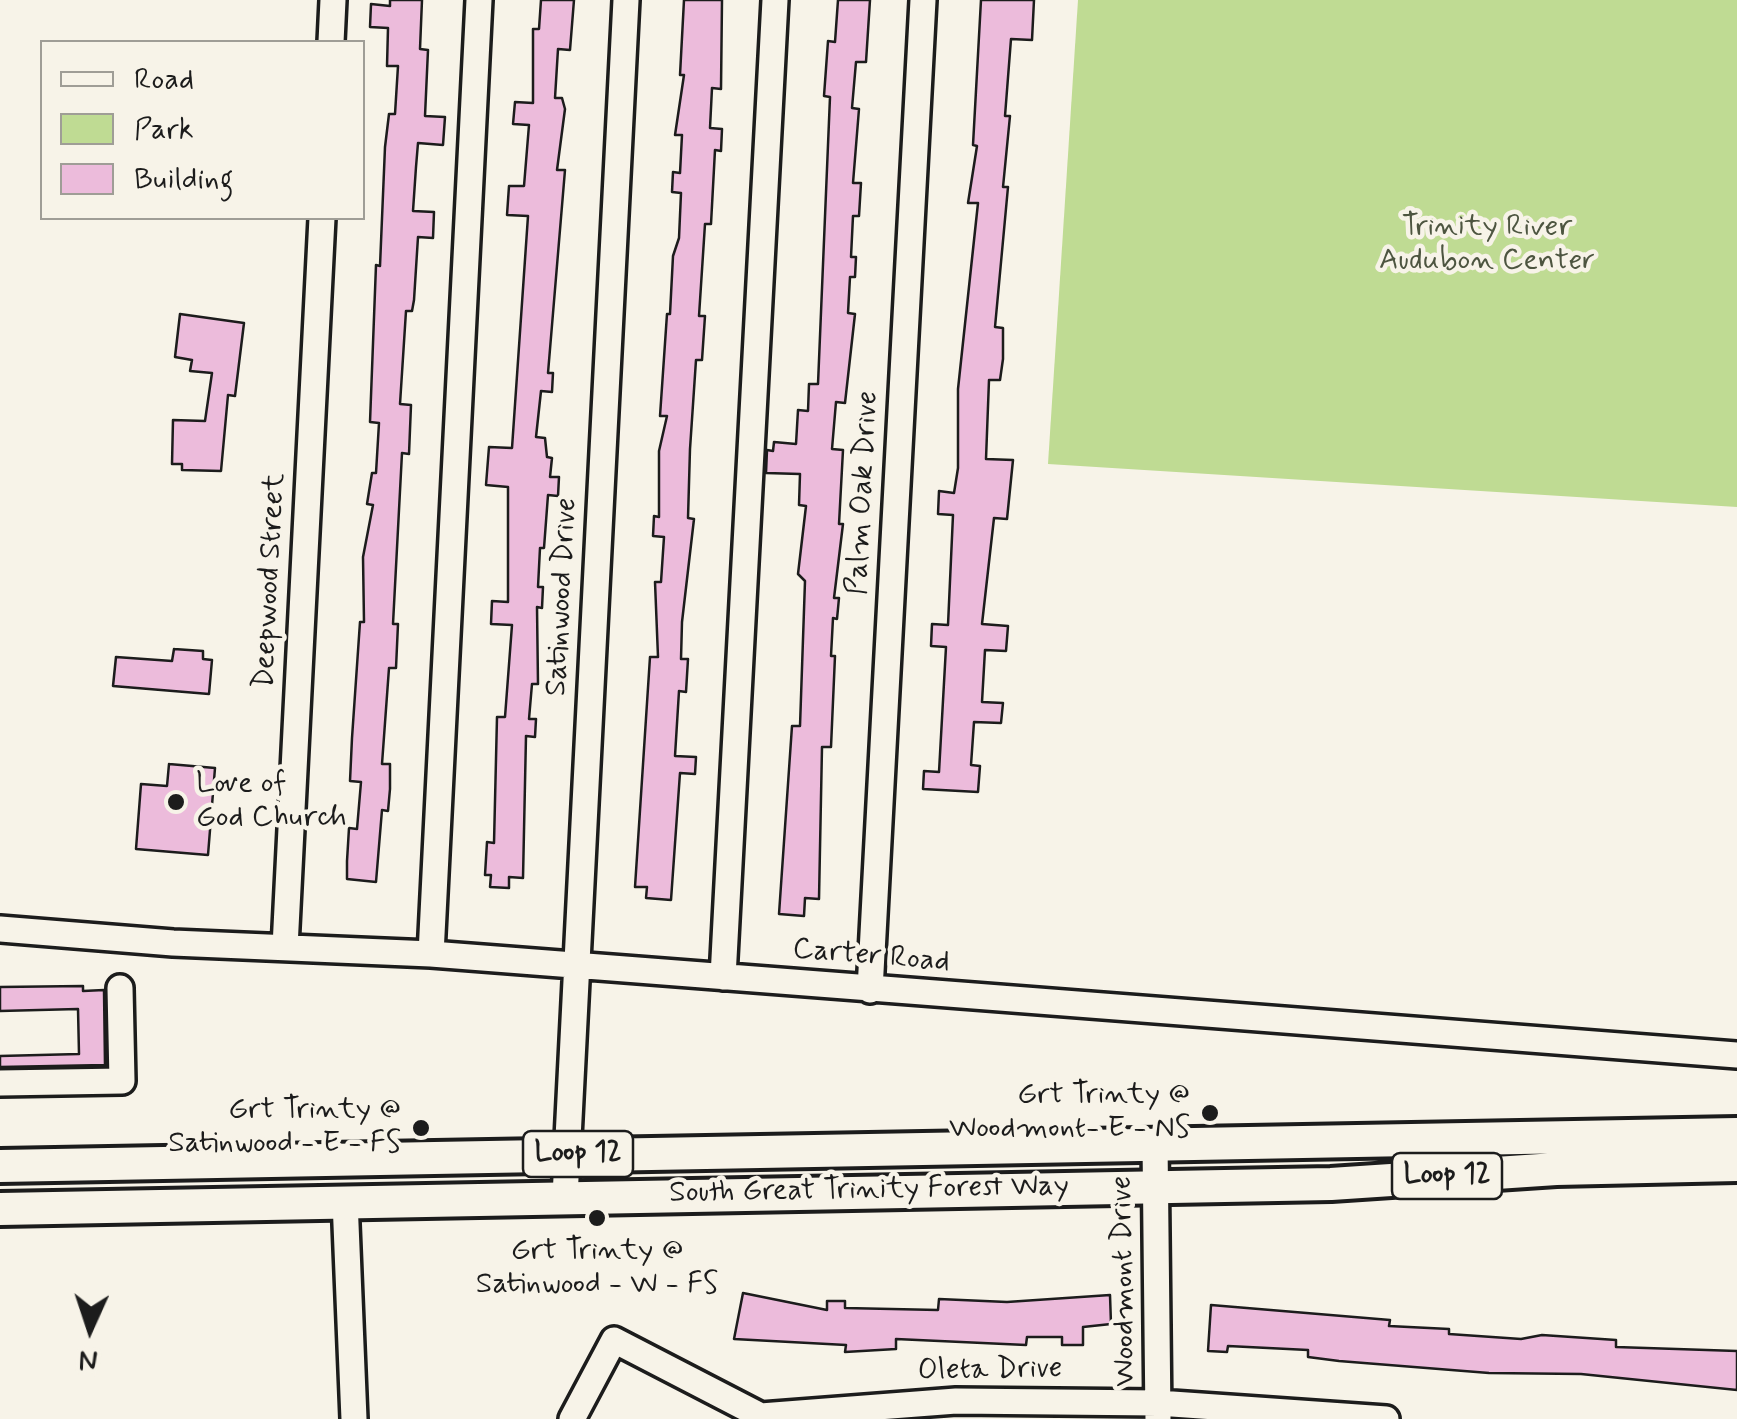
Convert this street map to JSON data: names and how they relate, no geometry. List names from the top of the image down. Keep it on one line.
{"streets":{"main road":["Loop 12","South Great Trinity Forest Way"],"street":["Palm Oak Drive","Deepwood Street","Satinwood Drive","Carter Road","Woodmont Drive","Oleta Drive"]},"crossings":[["Palm Oak Drive","Carter Road"],["Deepwood Street","Carter Road"],["Satinwood Drive","Carter Road"],["Satinwood Drive","South Great Trinity Forest Way"],["South Great Trinity Forest Way","Woodmont Drive"],["Woodmont Drive","Oleta Drive"]],"parks":["Trinity River Audubon Center"],"places":["Love of God Church","Grt Trinty @ Woodmont- E - NS","Grt Trinty @ Satinwood - E - FS","Grt Trinty @ Satinwood - W - FS"],"legend":["Road","Park","Building"],"north":"bottom"}
